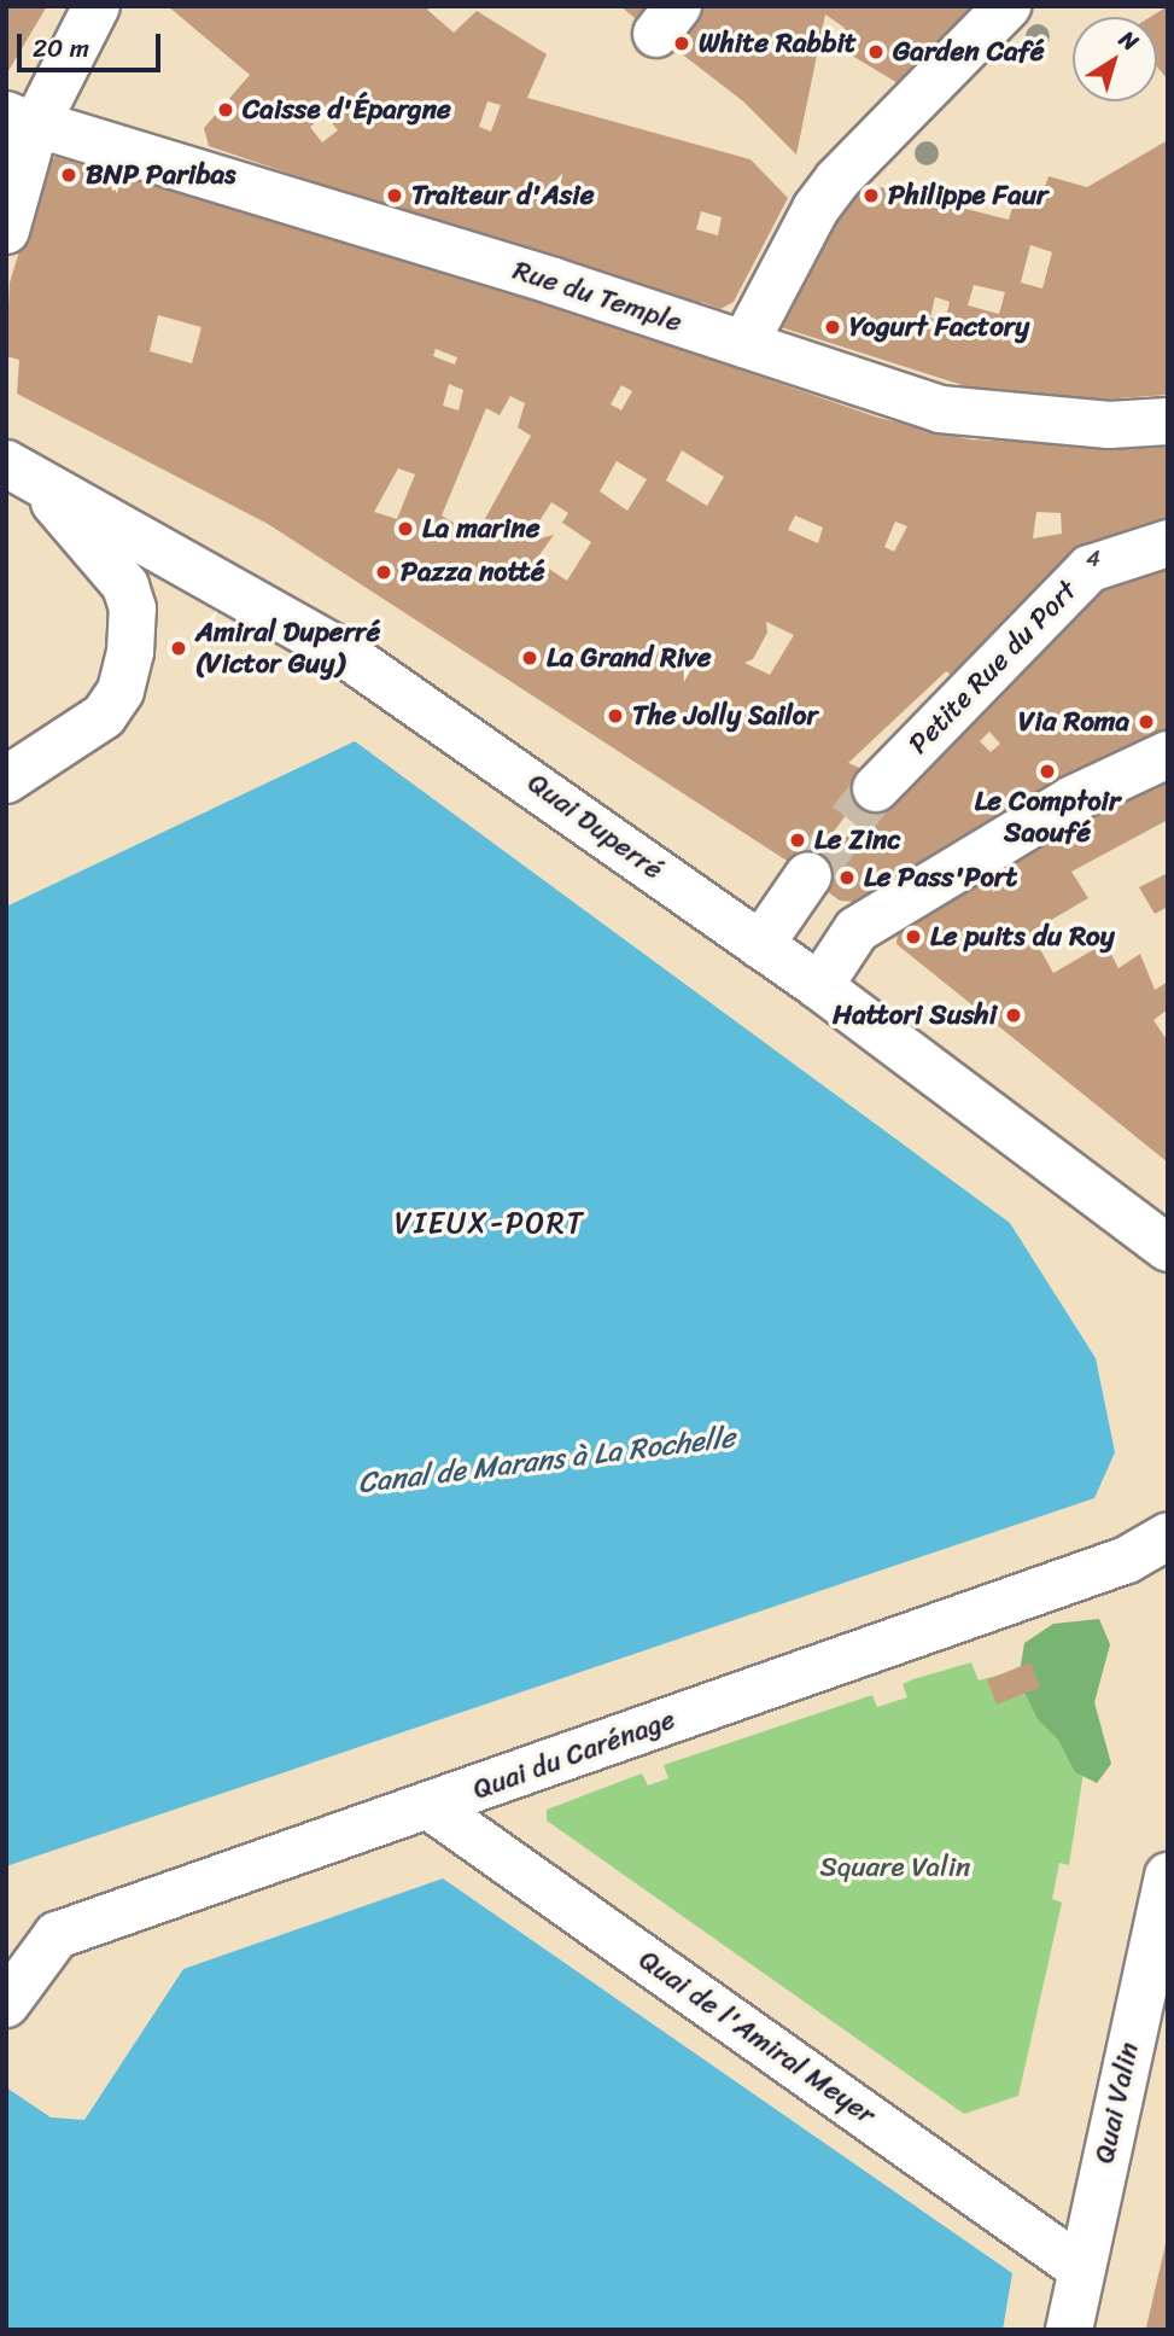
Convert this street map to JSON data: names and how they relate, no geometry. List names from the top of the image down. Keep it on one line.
{"streets":{"street":["Rue du Temple","Petite Rue du Port","Quai Duperré","Quai du Carénage","Quai de l'Amiral Meyer","Quai Valin"]},"crossings":[["Quai du Carénage","Quai de l'Amiral Meyer"],["Quai de l'Amiral Meyer","Quai Valin"]],"districts":["VIEUX-PORT"],"water":["Canal de Marans à La Rochelle"],"parks":["Square Valin"],"places":["White Rabbit","Garden Café","Caisse d'Épargne","BNP Paribas","Traiteur d'Asie","Philippe Faur","Yogurt Factory","La marine","Pazza notté","Amiral Duperré (Victor Guy)","La Grand Rive","The Jolly Sailor","Via Roma","Le Comptoir Saoufé","Le Zinc","Le Pass'Port","Le puits du Roy","Hattori Sushi"],"house_numbers":["4"],"scale_bar":"20 m","north":"top right"}
